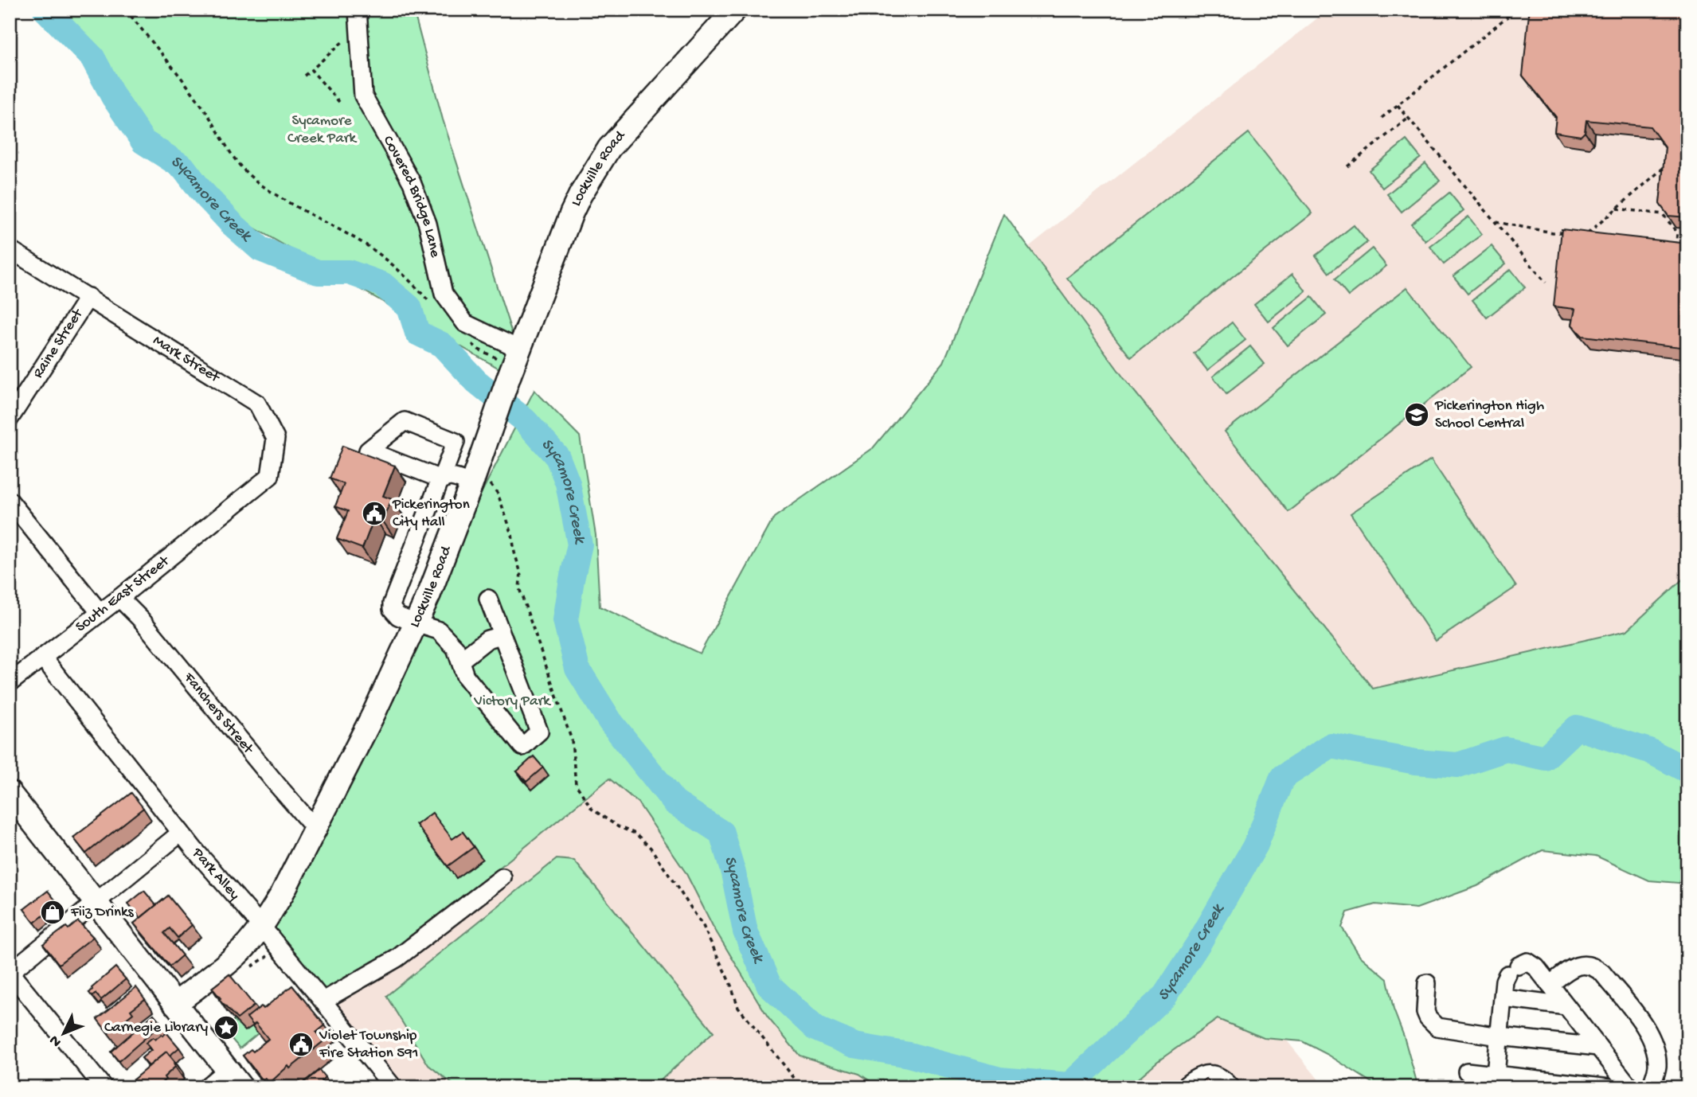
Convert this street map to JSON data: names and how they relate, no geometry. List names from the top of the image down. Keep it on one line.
{"streets":{"main road":["Lockville Road"],"street":["Covered Bridge Lane","Raine Street","Mark Street","South East Street","Fanchers Street","Park Alley"]},"crossings":[["Lockville Road","Covered Bridge Lane"],["Lockville Road","Fanchers Street"],["Lockville Road","Park Alley"],["Raine Street","Mark Street"],["Mark Street","South East Street"],["South East Street","Fanchers Street"],["South East Street","Park Alley"]],"water":["Sycamore Creek"],"parks":["Sycamore Creek Park","Victory Park"],"places":{"school or university":["Pickerington High School Central"],"public building":["Pickerington City Hall","Violet Township Fire Station 591"],"shop":["Fiiz Drinks"],"place":["Carnegie Library"]},"north":"bottom left"}
